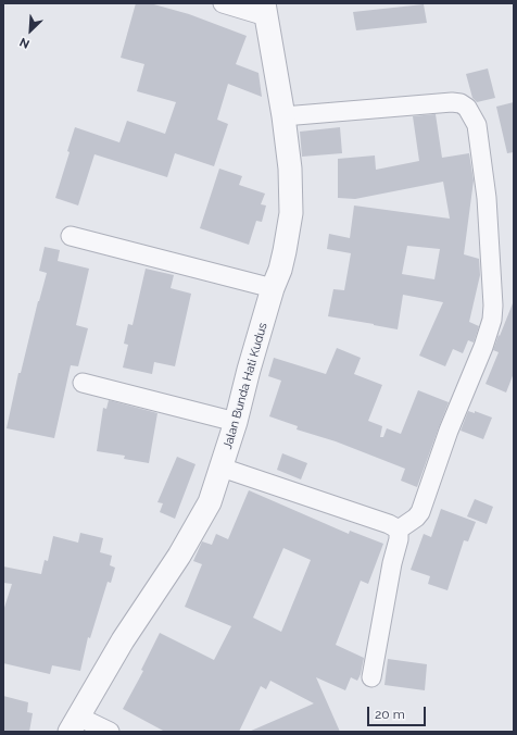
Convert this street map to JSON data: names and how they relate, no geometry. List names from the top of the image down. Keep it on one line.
{"streets":{"street":["Jalan Bunda Hati Kudus"]},"scale_bar":"20 m","north":"bottom left"}
